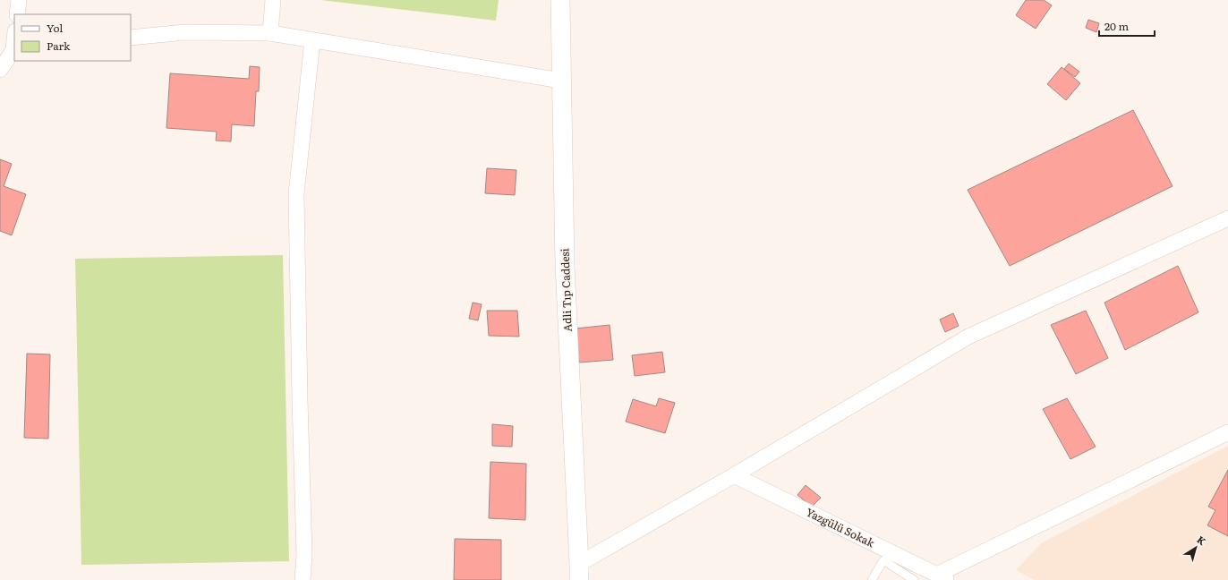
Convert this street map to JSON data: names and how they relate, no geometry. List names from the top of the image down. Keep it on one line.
{"streets":{"street":["Adli Tıp Caddesi","Yazgülü Sokak"]},"legend":["Yol","Park"],"scale_bar":"20 m","north":"top right"}
